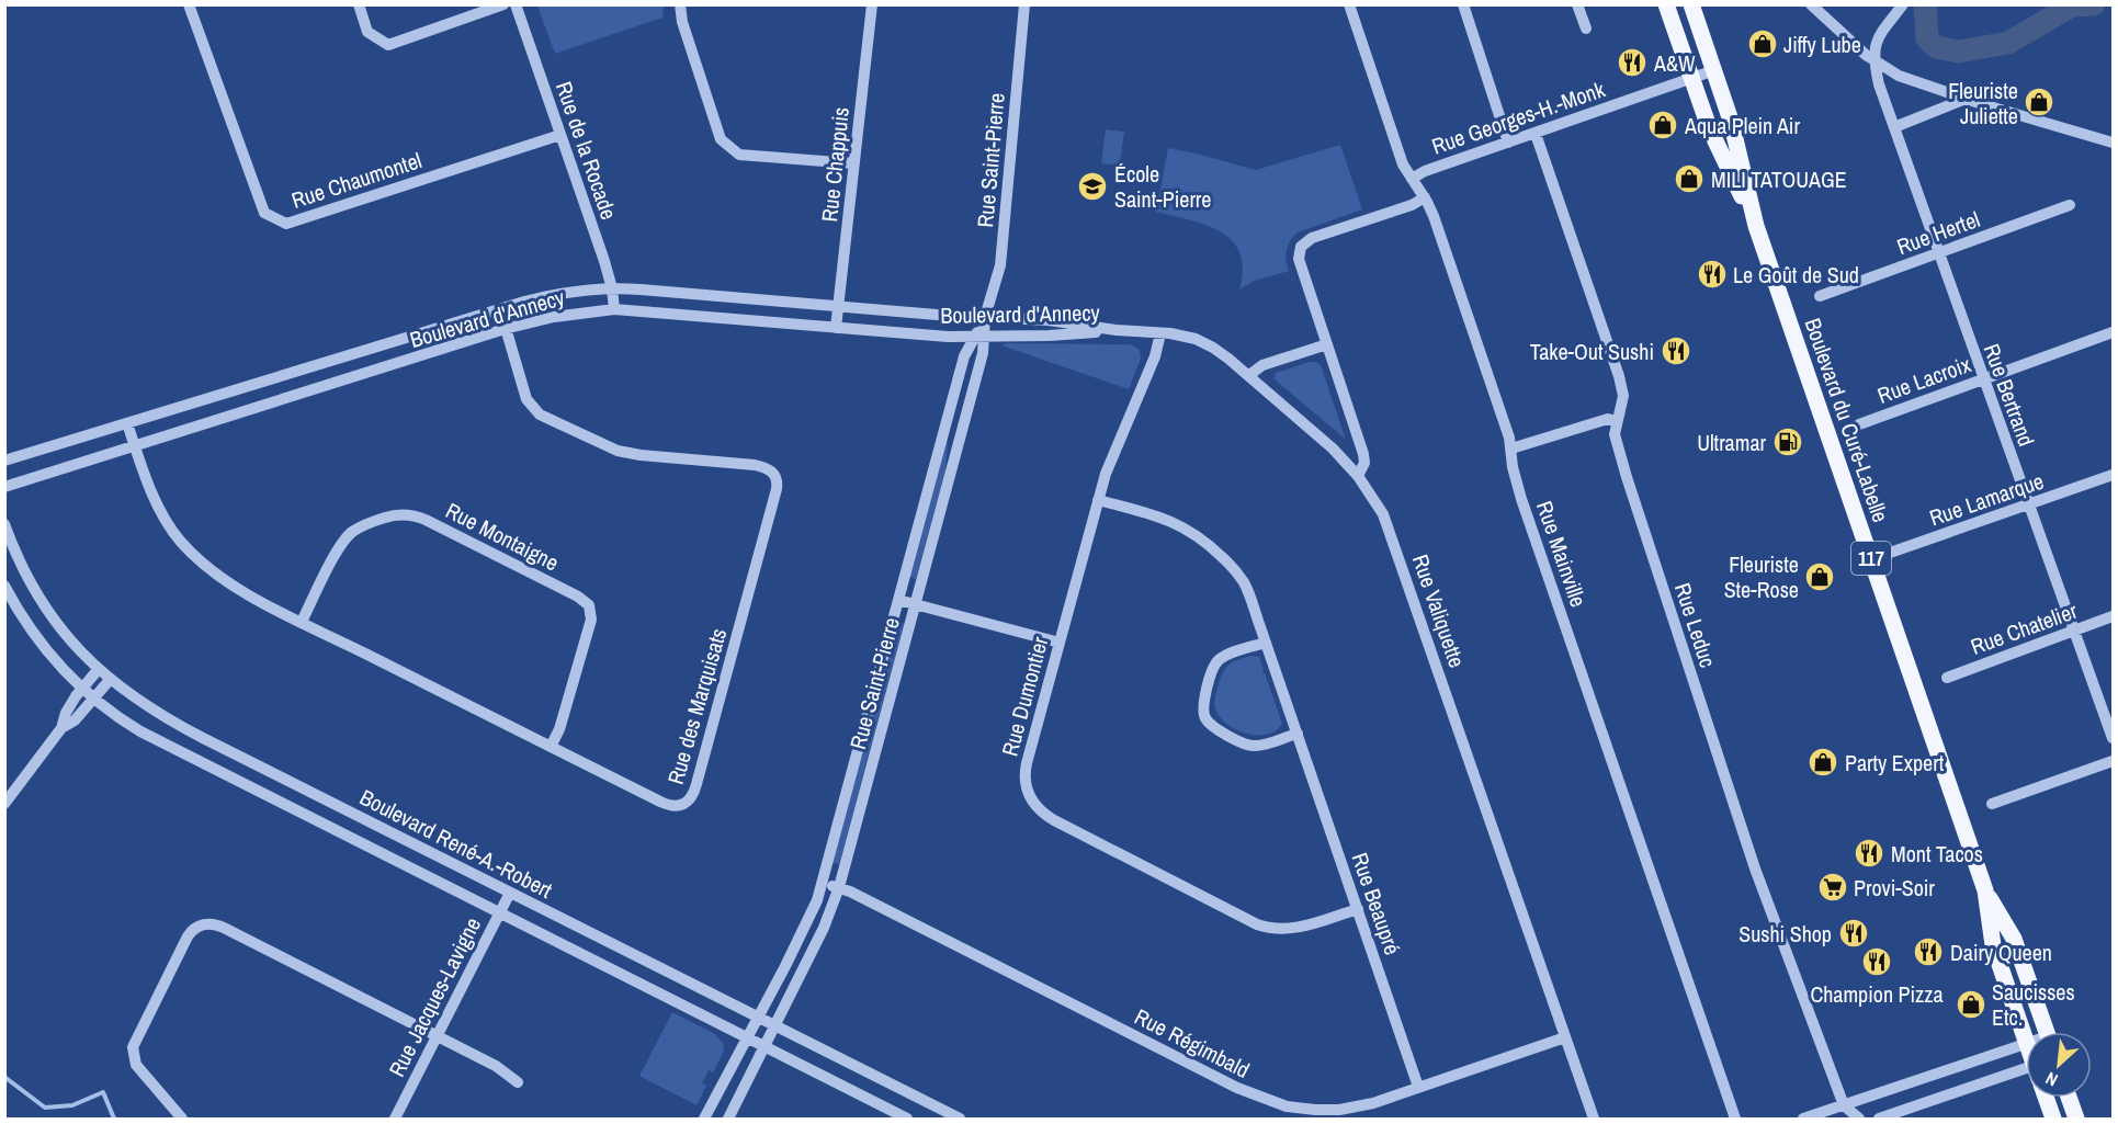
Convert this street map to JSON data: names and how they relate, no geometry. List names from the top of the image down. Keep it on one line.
{"streets":{"main road":["Boulevard du Curé-Labelle","117"],"street":["Rue Georges-H.-Monk","Rue de la Rocade","Rue Saint-Pierre","Rue Chappuis","Rue Chaumontel","Rue Hertel","Boulevard d'Annecy","Rue Lacroix","Rue Bertrand","Rue Lamarque","Rue Montaigne","Rue Mainville","Rue Valiquette","Rue Leduc","Rue Chatelier","Rue Dumontier","Rue des Marquisats","Boulevard René-A.-Robert","Rue Beaupré","Rue Jacques-Lavigne","Rue Régimbald"]},"crossings":[["Rue Georges-H.-Monk","Boulevard du Curé-Labelle"],["Rue Georges-H.-Monk","Rue Mainville"],["Rue Georges-H.-Monk","Rue Leduc"],["Rue de la Rocade","Rue Chaumontel"],["Rue de la Rocade","Boulevard d'Annecy"],["Rue Saint-Pierre","Boulevard d'Annecy"],["Rue Saint-Pierre","Boulevard René-A.-Robert"],["Rue Saint-Pierre","Rue Régimbald"],["Rue Chappuis","Boulevard d'Annecy"],["Rue Hertel","Rue Bertrand"],["Boulevard d'Annecy","Rue Valiquette"],["Boulevard d'Annecy","Rue Dumontier"],["Boulevard d'Annecy","Rue des Marquisats"],["Rue Lacroix","Rue Bertrand"],["Rue Bertrand","Rue Lamarque"],["Rue Bertrand","Rue Chatelier"],["Boulevard du Curé-Labelle","Rue Lamarque"],["Rue Montaigne","Rue des Marquisats"],["Rue Valiquette","Rue Régimbald"],["Rue Dumontier","Rue Beaupré"],["Boulevard René-A.-Robert","Rue Jacques-Lavigne"],["Rue Beaupré","Rue Régimbald"]],"places":{"shop":["Jiffy Lube","Fleuriste Juliette","Aqua Plein Air","MILI TATOUAGE","Fleuriste Ste-Rose","Party Expert","Saucisses Etc."],"restaurant":["A&W","Le Goût de Sud","Take-Out Sushi","Mont Tacos","Sushi Shop","Dairy Queen","Champion Pizza"],"school or university":["École Saint-Pierre"],"fuel station":["Ultramar"],"supermarket":["Provi-Soir"]},"north":"bottom left"}
